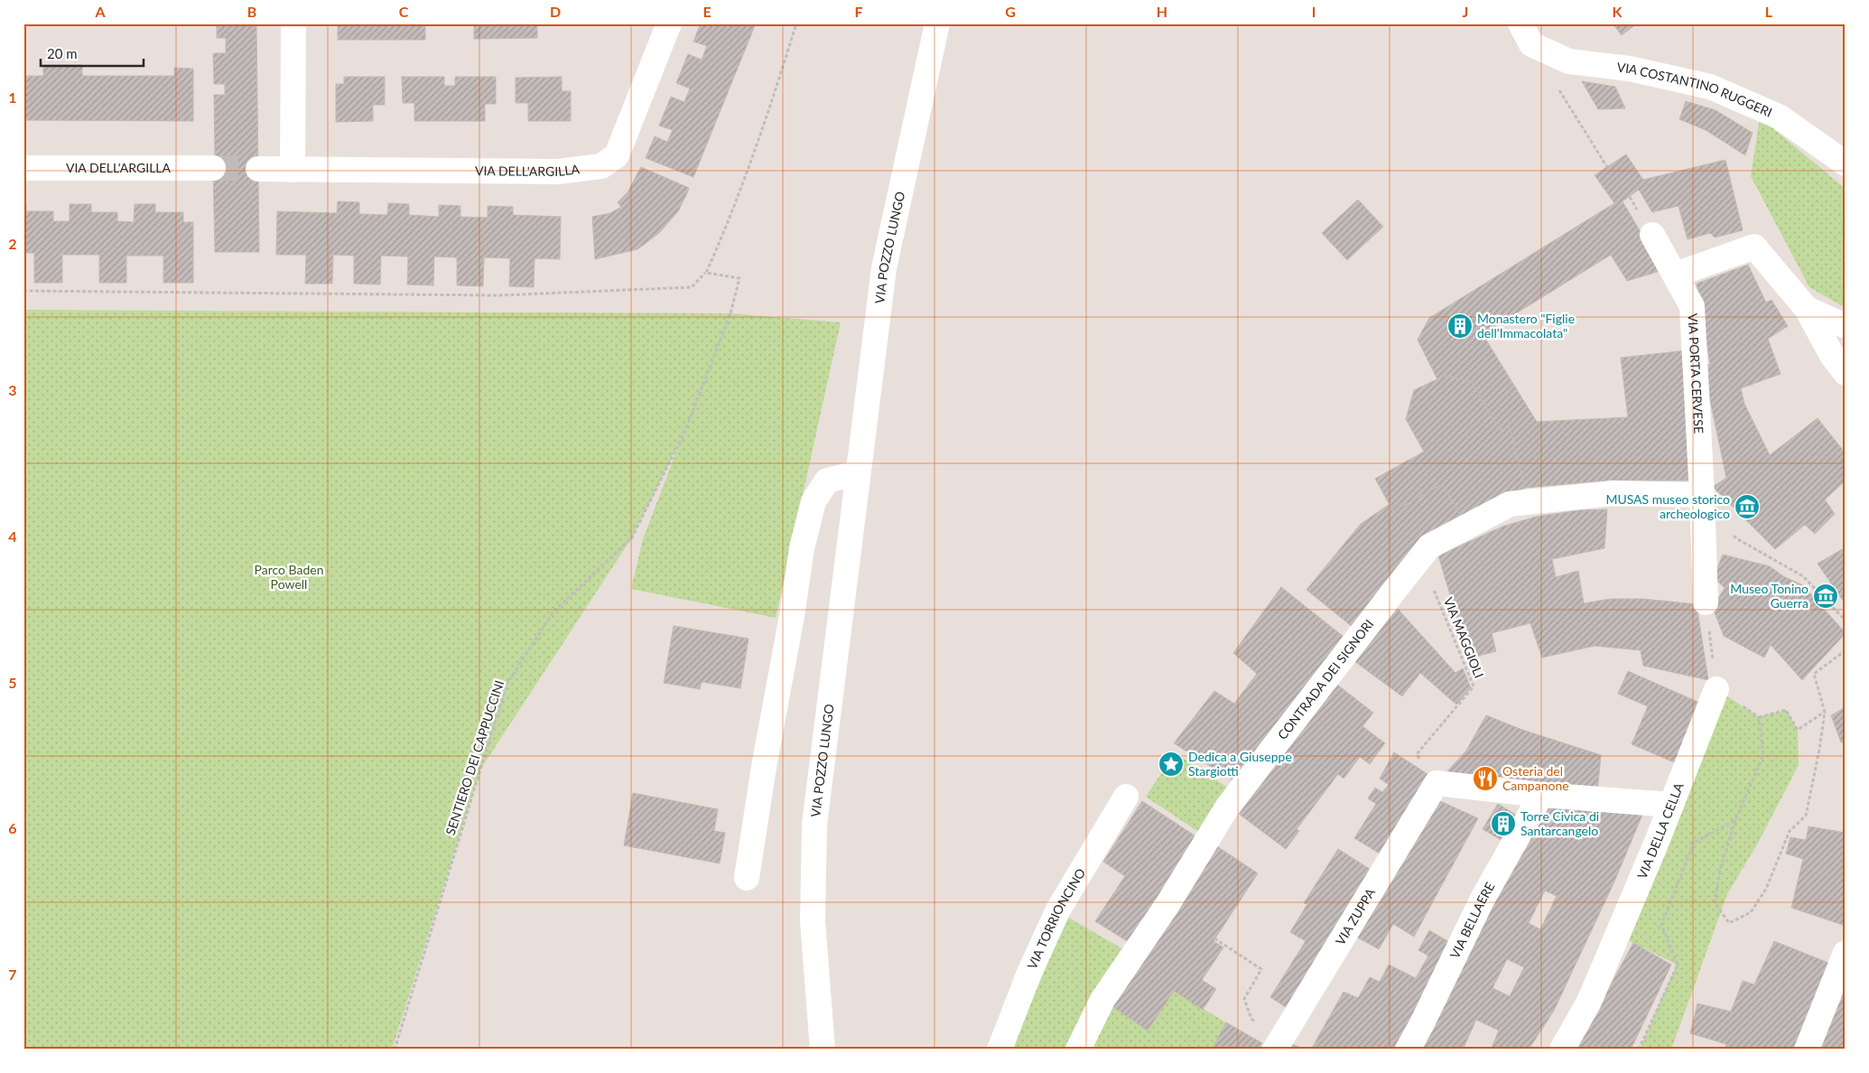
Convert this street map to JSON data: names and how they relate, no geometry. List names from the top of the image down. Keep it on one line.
{"streets":{"street":["VIA COSTANTINO RUGGERI","VIA DELL'ARGILLA","VIA POZZO LUNGO","VIA PORTA CERVESE","CONTRADA DEI SIGNORI","VIA DELLA CELLA","VIA ZUPPA","VIA TORRIONCINO","VIA BELLAERE"],"path":["VIA MAGGIOLI","SENTIERO DEI CAPPUCCINI"]},"crossings":[["VIA PORTA CERVESE","CONTRADA DEI SIGNORI"],["VIA MAGGIOLI","CONTRADA DEI SIGNORI"],["VIA MAGGIOLI","VIA ZUPPA"]],"parks":["Parco Baden Powell"],"places":{"building":["Monastero \"Figlie dell'Immacolata\"","Torre Civica di Santarcangelo"],"museum":["MUSAS museo storico archeologico","Museo Tonino Guerra"],"place":["Dedica a Giuseppe Stargiotti"],"restaurant":["Osteria del Campanone"]},"scale_bar":"20 m","grid":{"columns":["A","B","C","D","E","F","G","H","I","J","K","L"],"rows":["1","2","3","4","5","6","7"]}}
